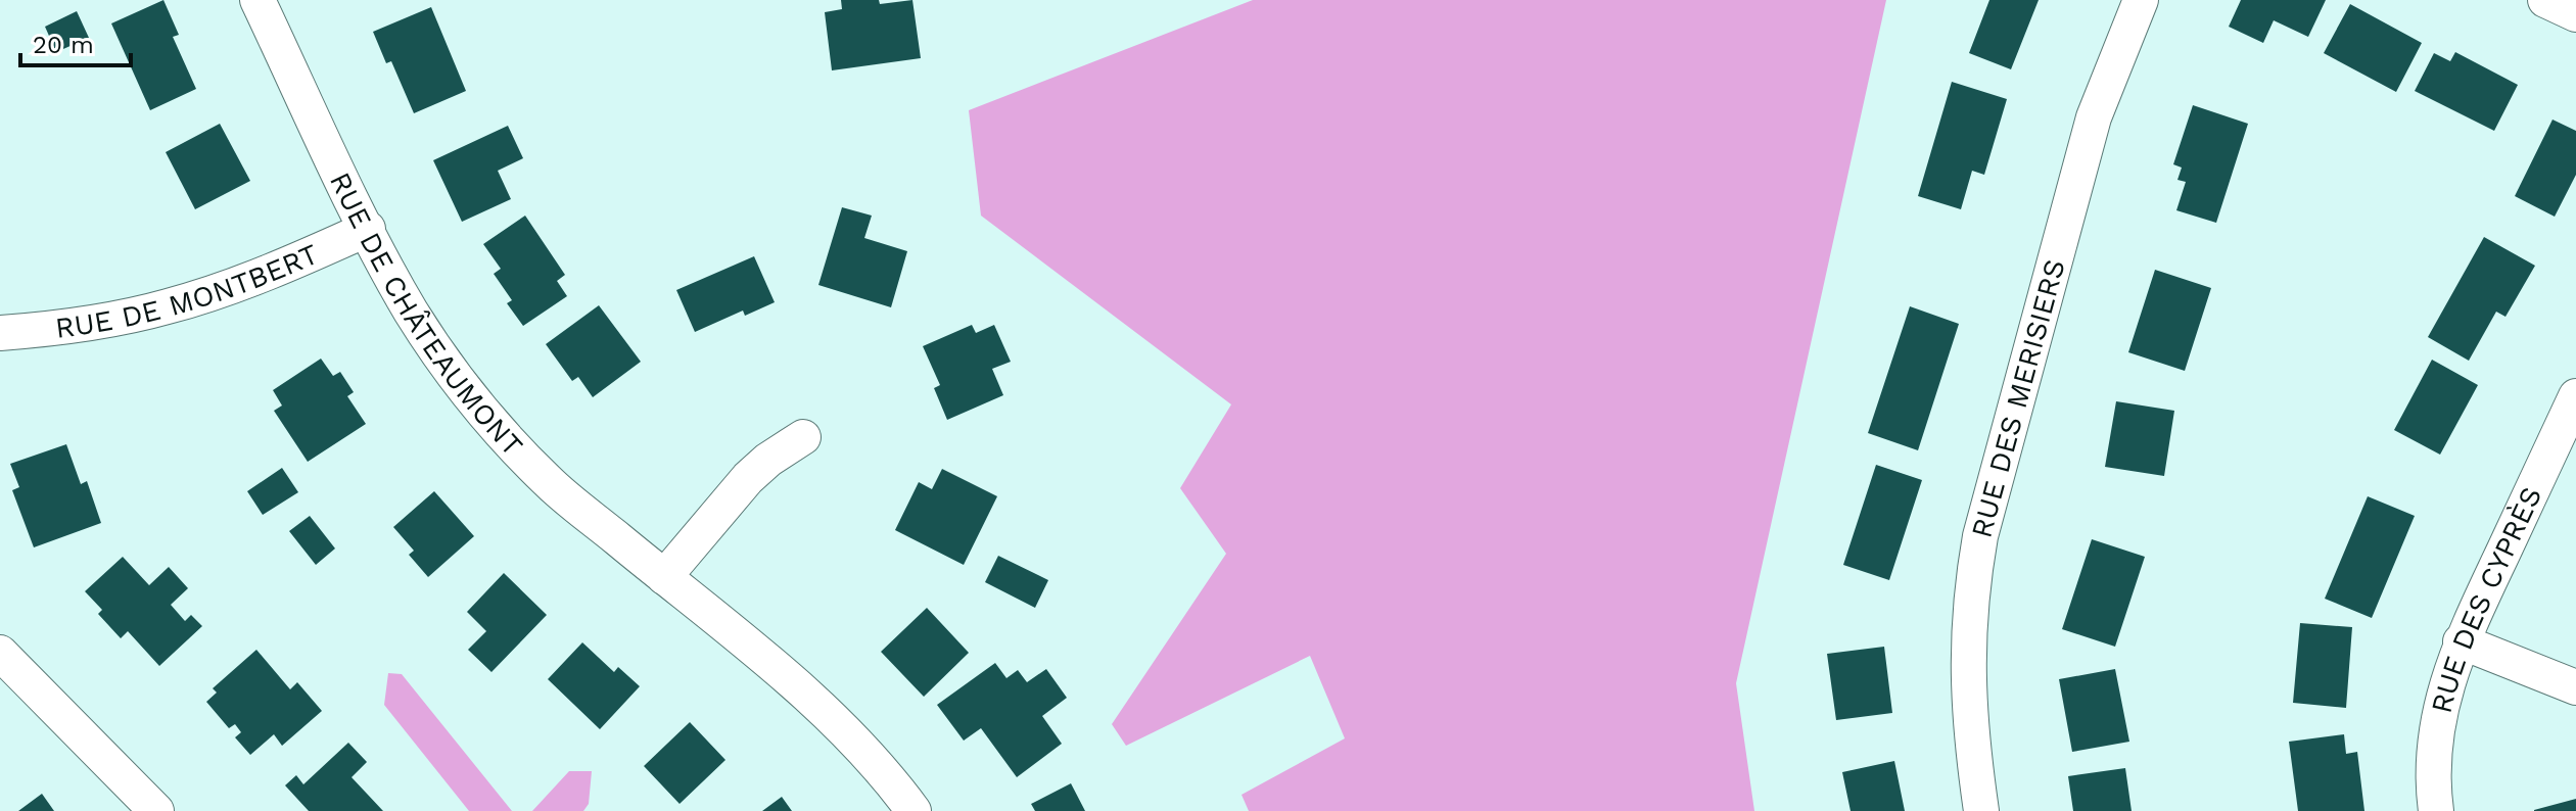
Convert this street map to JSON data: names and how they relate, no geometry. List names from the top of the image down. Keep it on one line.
{"streets":{"street":["RUE DE MONTBERT","RUE DE CHÂTEAUMONT","RUE DES MERISIERS","RUE DES CYPRÈS"]},"crossings":[["RUE DE MONTBERT","RUE DE CHÂTEAUMONT"]],"scale_bar":"20 m"}
